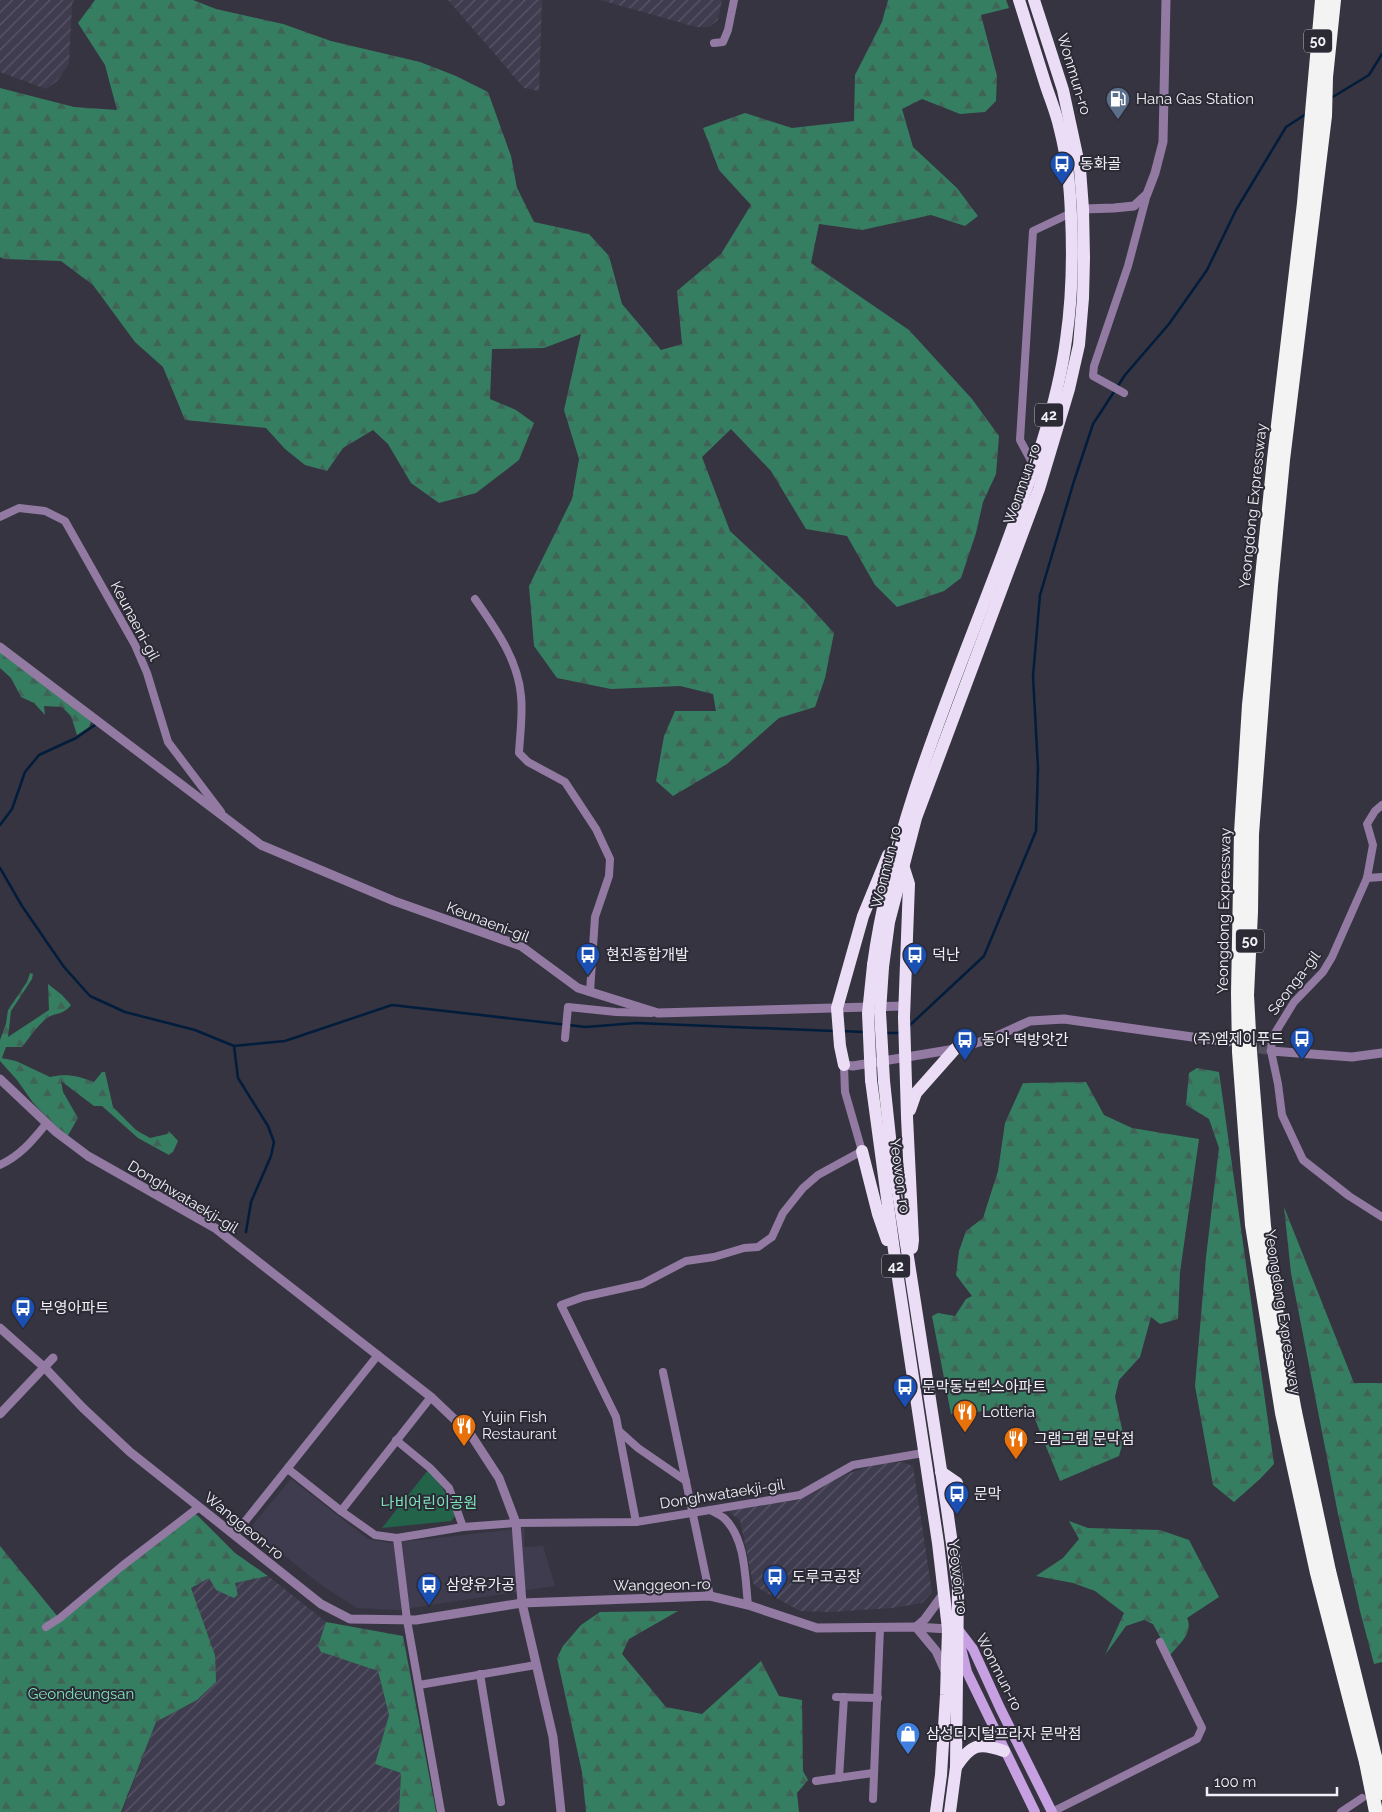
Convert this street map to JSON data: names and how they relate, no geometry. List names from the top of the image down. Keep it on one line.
{"streets":{"highway":["50","Wonmun-ro","42","Yeongdong Expressway","Yeowon-ro"],"street":["Keunaeni-gil","Seonga-gil","Donghwataekji-gil","Wanggeon-ro"]},"crossings":[["Wonmun-ro","Yeowon-ro"],["Wonmun-ro","Wanggeon-ro"],["Yeowon-ro","Donghwataekji-gil"],["Yeowon-ro","Wanggeon-ro"],["Donghwataekji-gil","Wanggeon-ro"]],"parks":["나비어린이공원","Geondeungsan"],"places":{"fuel station":["Hana Gas Station"],"bus stop":["동화골","현진종합개발","덕난","(주)엠제이푸드","동아 떡방앗간","부영아파트","문막동보렉스아파트","문막","도루코공장","삼양유가공"],"restaurant":["Lotteria","Yujin Fish Restaurant","그램그램 문막점"],"shop":["삼성디지털프라자 문막점"]},"scale_bar":"100 m"}
